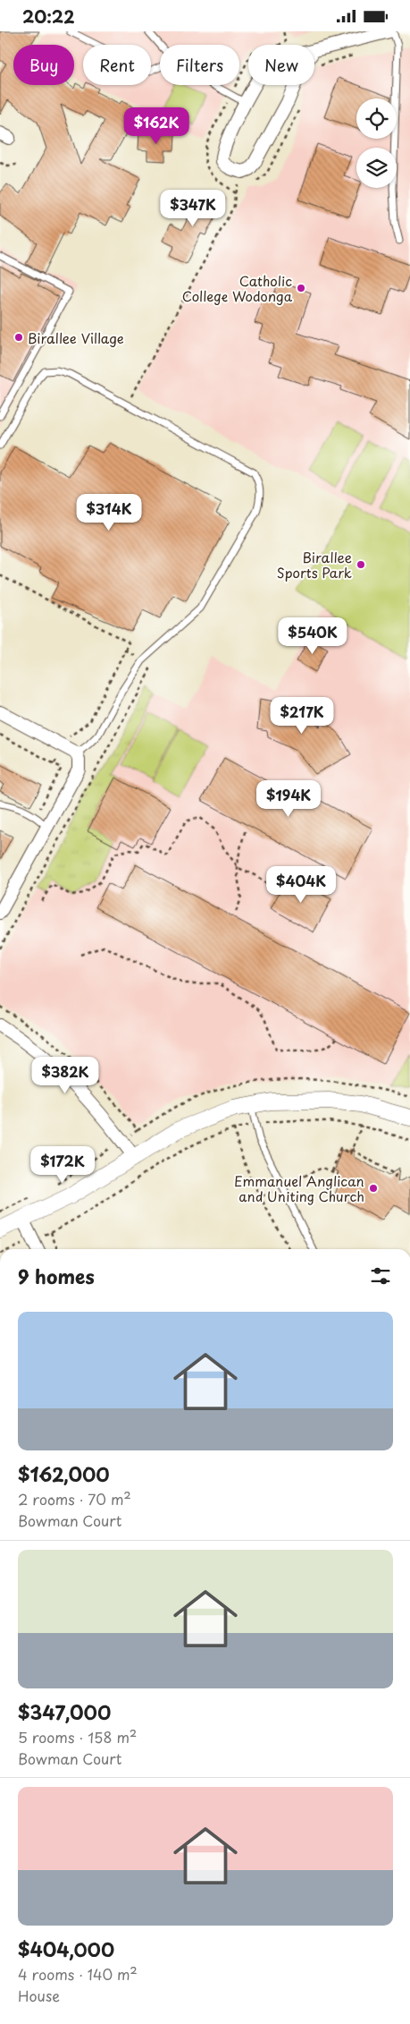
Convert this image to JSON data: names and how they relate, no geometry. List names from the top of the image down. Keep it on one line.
{"places":["Catholic College Wodonga","Birallee Village","Birallee Sports Park","Emmanuel Anglican and Uniting Church"],"page":{"status":"20:22","chip":["Buy","Rent","Filters","New"],"price":["$162K","$347K","$314K","$540K","$217K","$194K","$404K","$382K","$172K"],"heading":"9 homes","list":[{"name":"$162,000","note":"2 rooms · 70 m² · Bowman Court"},{"name":"$347,000","note":"5 rooms · 158 m² · Bowman Court"},{"name":"$404,000","note":"4 rooms · 140 m² · House"}]}}
